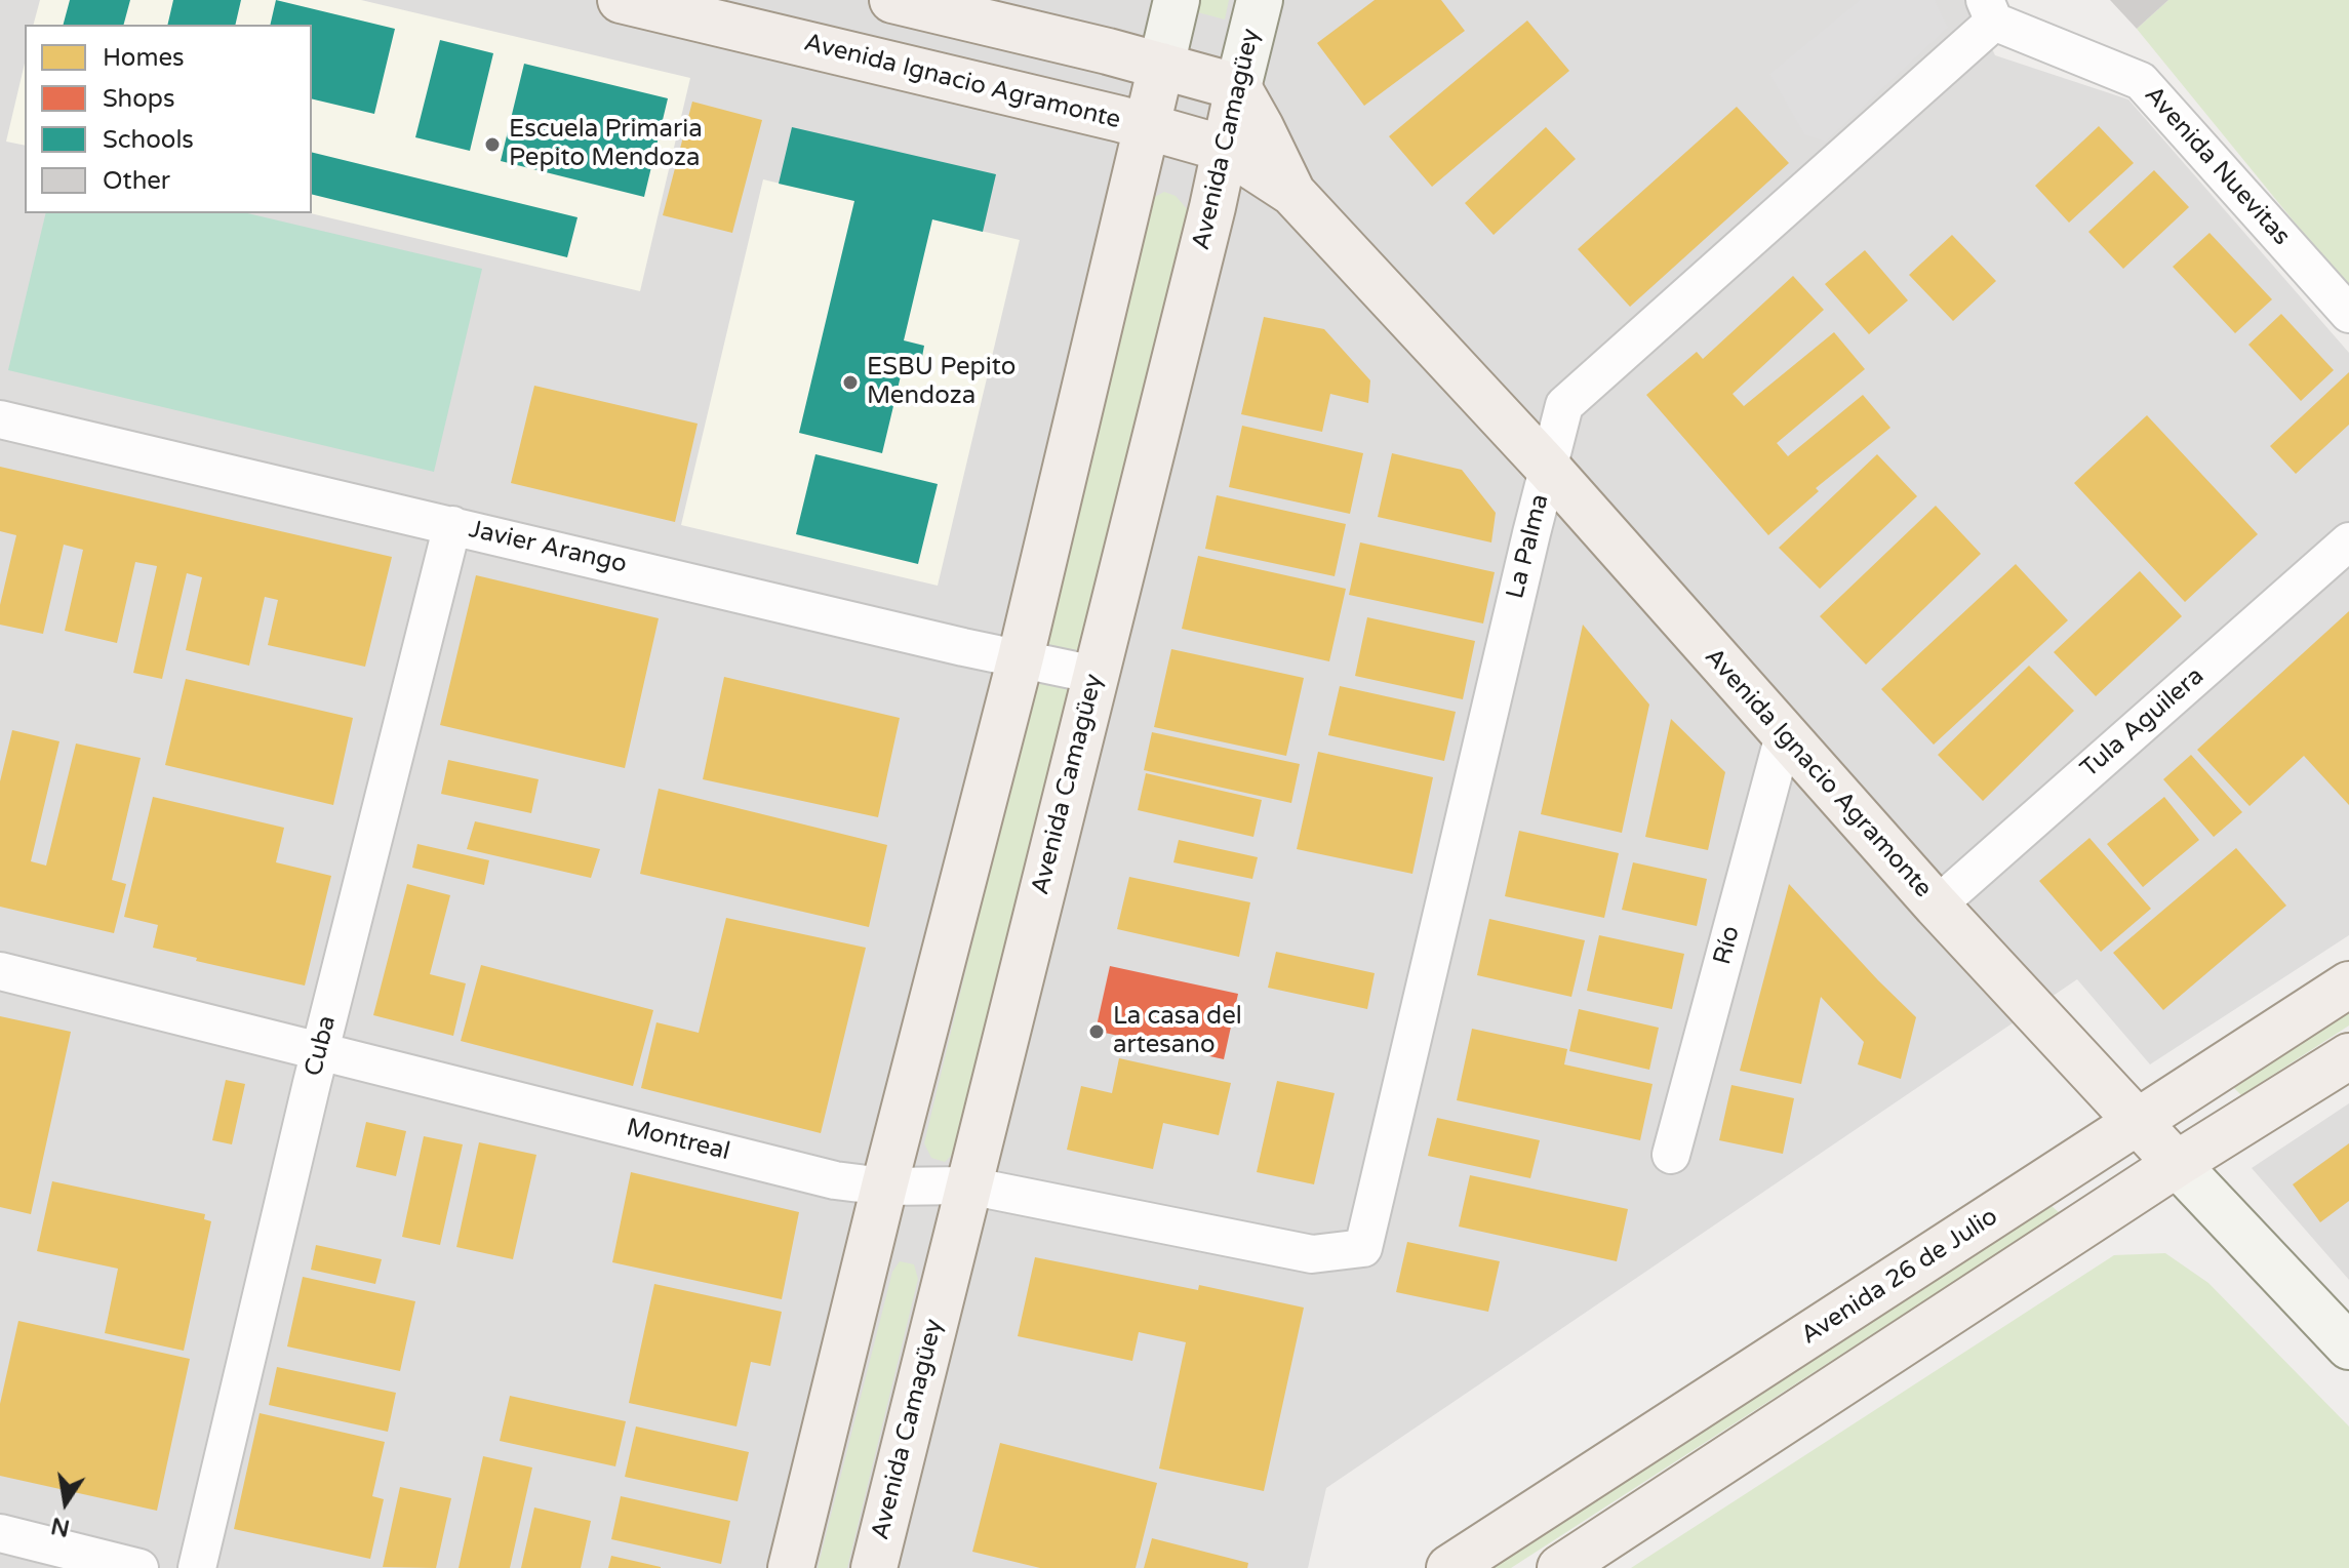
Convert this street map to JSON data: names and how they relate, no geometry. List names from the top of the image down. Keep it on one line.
{"streets":{"main road":["Avenida Ignacio Agramonte","Avenida Camagüey","Avenida 26 de Julio"],"street":["Avenida Nuevitas","La Palma","Javier Arango","Tula Aguilera","Río","Cuba","Montreal"]},"crossings":[["Avenida Ignacio Agramonte","Avenida Camagüey"],["Avenida Ignacio Agramonte","La Palma"],["Avenida Ignacio Agramonte","Tula Aguilera"],["Avenida Ignacio Agramonte","Río"],["Avenida Ignacio Agramonte","Avenida 26 de Julio"],["Avenida Camagüey","Javier Arango"],["Avenida Camagüey","Montreal"],["Avenida Nuevitas","La Palma"],["La Palma","Montreal"],["Javier Arango","Cuba"],["Cuba","Montreal"]],"places":["Escuela Primaria Pepito Mendoza","ESBU Pepito Mendoza","La casa del artesano"],"legend":["Homes","Shops","Schools","Other"],"north":"bottom"}
